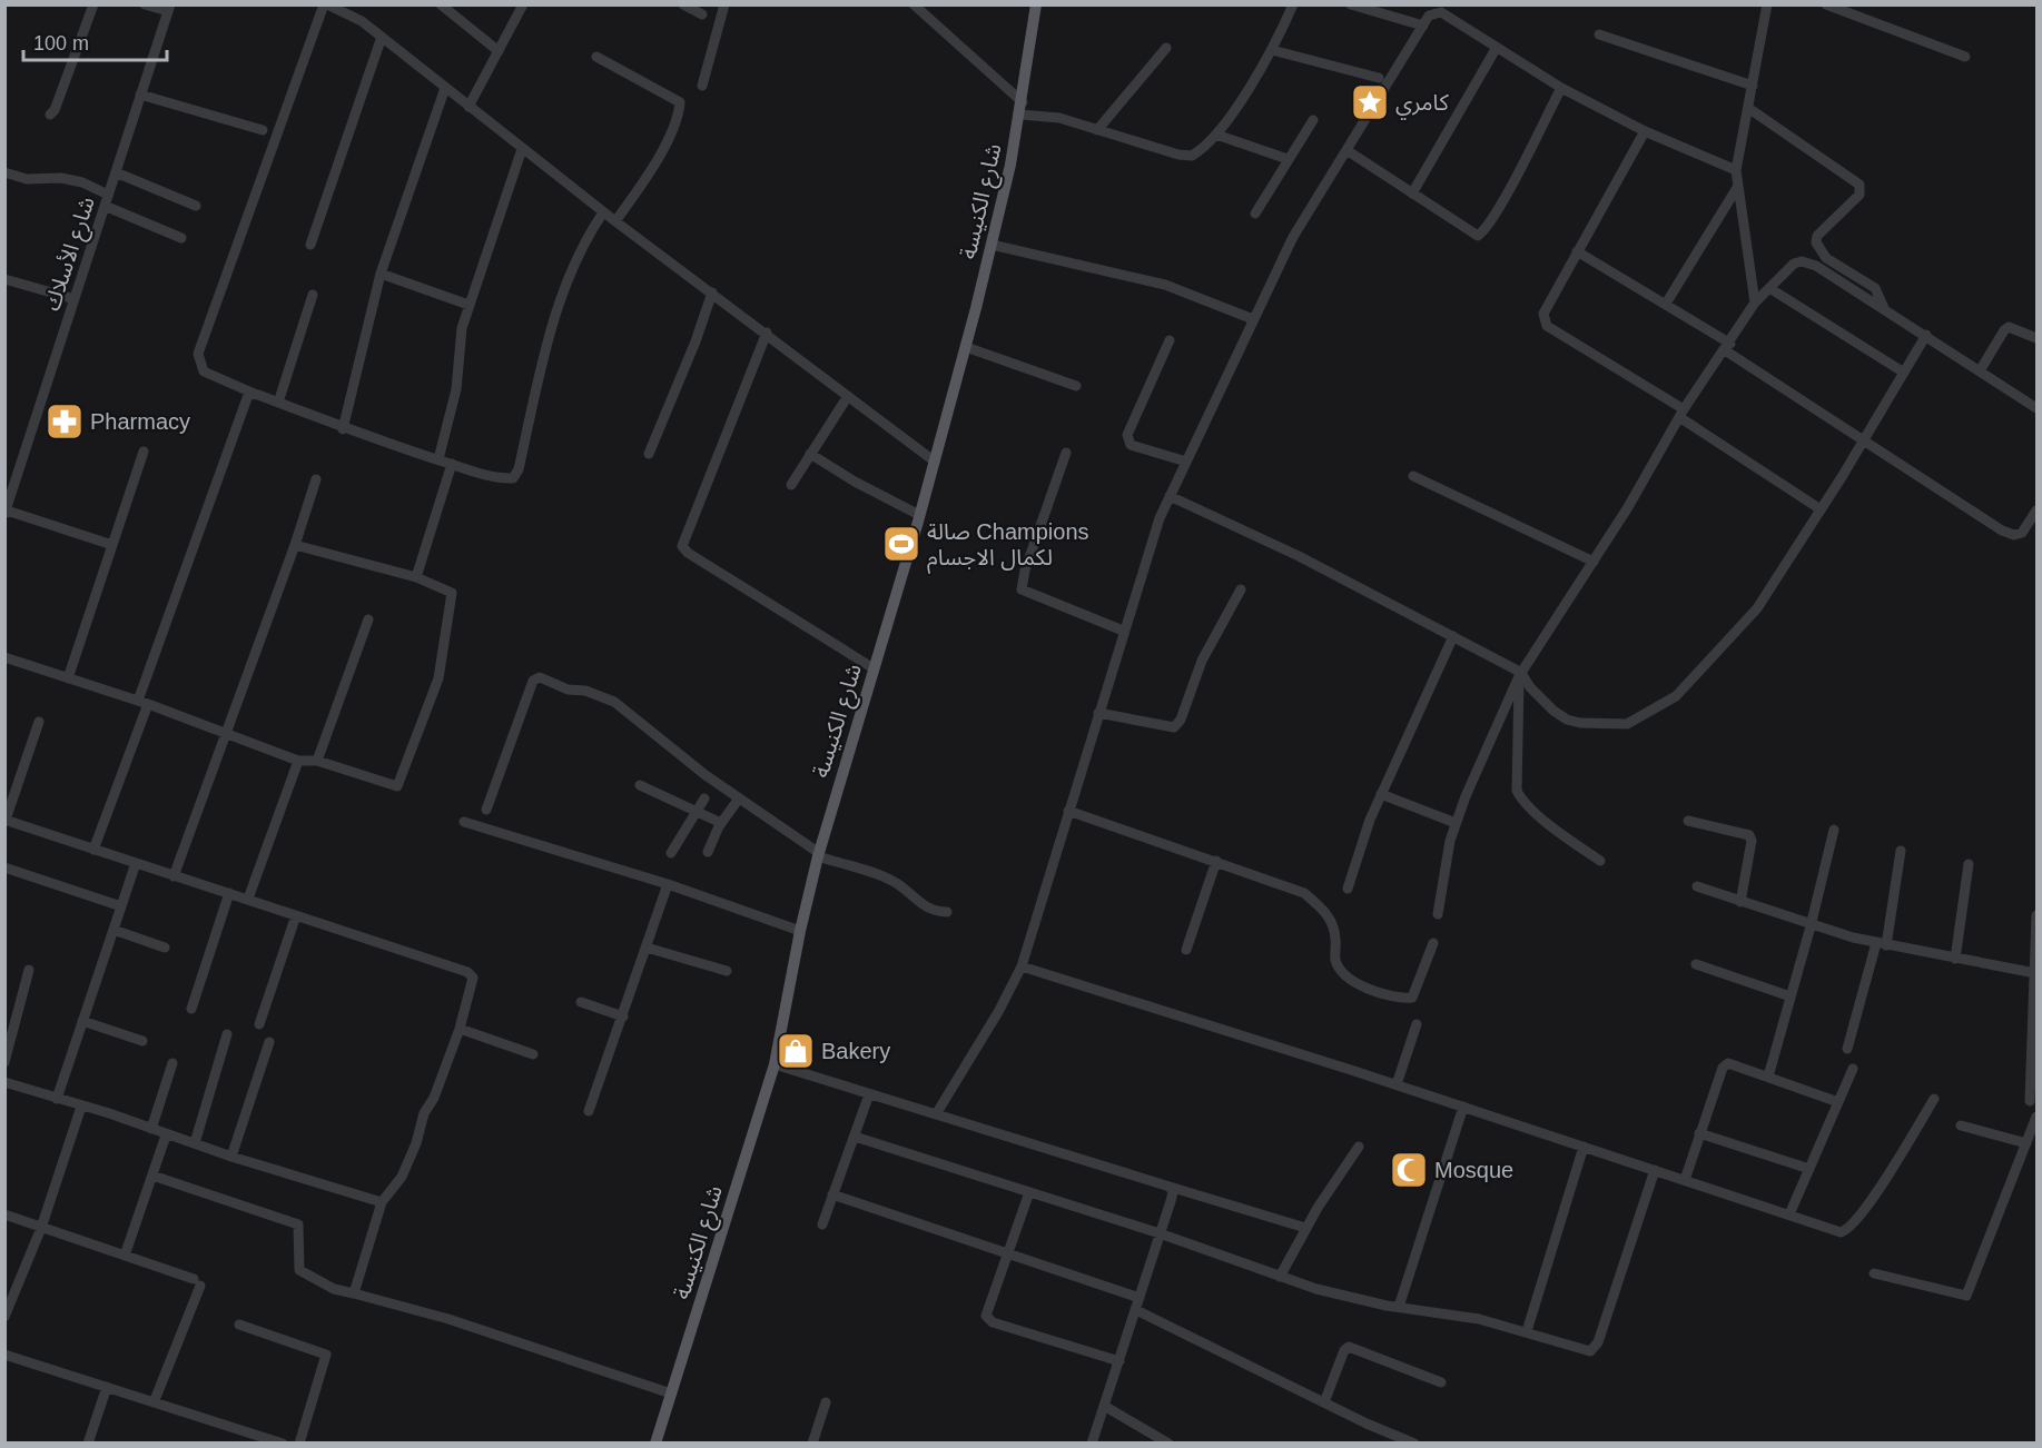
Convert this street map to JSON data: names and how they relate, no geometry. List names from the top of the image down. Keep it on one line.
{"streets":{"main road":["شارع الكنيسة"],"street":["شارع الأسلاك"]},"places":{"place":["كامري"],"pharmacy":["Pharmacy"],"sports":["صالة Champions لكمال الاجسام"],"shop":["Bakery"],"mosque":["Mosque"]},"scale_bar":"100 m"}
